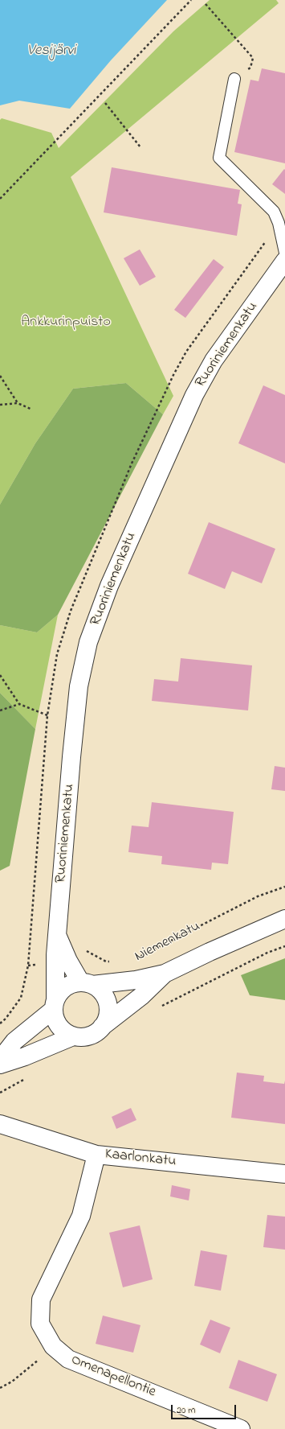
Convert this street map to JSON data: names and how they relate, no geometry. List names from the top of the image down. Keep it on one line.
{"streets":{"street":["Ruoriniemenkatu","Niemenkatu","Kaarlonkatu","Omenapellontie"]},"crossings":[["Ruoriniemenkatu","Niemenkatu"],["Kaarlonkatu","Omenapellontie"]],"water":["Vesijärvi"],"parks":["Ankkurinpuisto"],"scale_bar":"20 m"}
